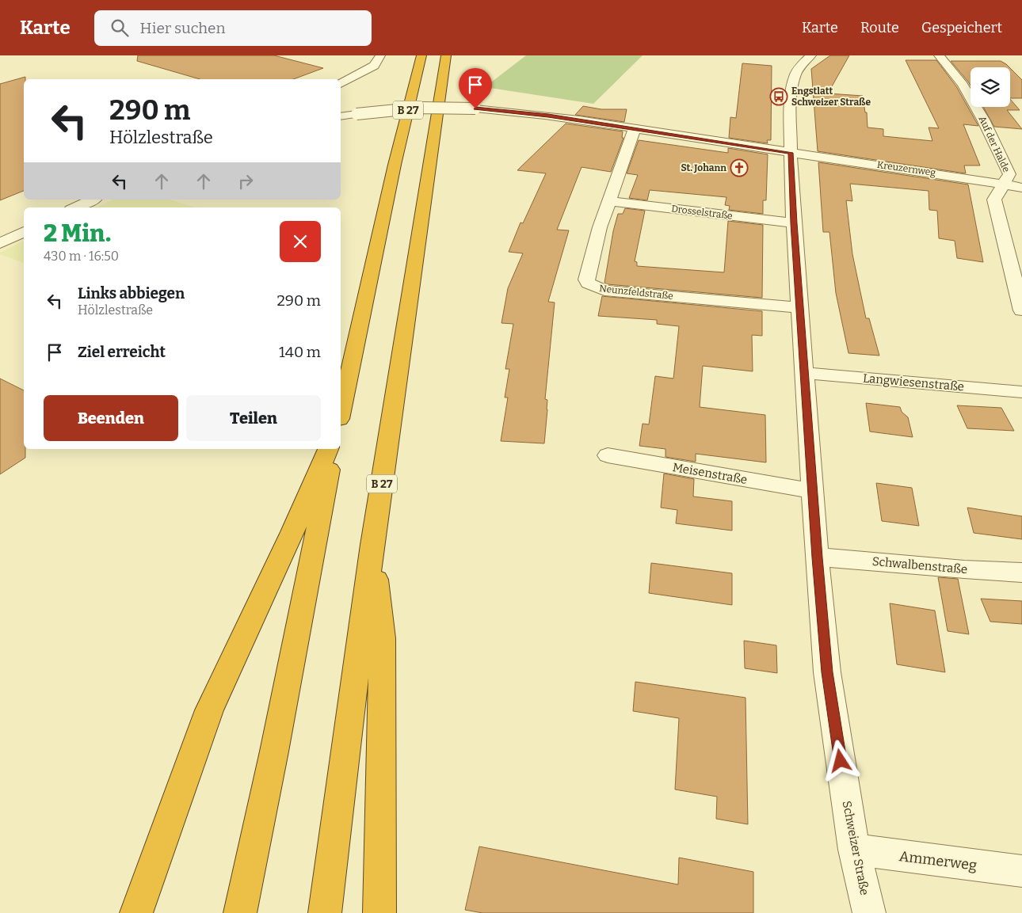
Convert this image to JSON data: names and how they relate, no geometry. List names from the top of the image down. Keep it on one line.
{"streets":{"highway":["B 27"],"street":["Auf der Halde","Kreuzernweg","Drosselstraße","Neunzfeldstraße","Langwiesenstraße","Meisenstraße","Schwalbenstraße","Schweizer Straße","Ammerweg"]},"crossings":[["Auf der Halde","Kreuzernweg"],["Kreuzernweg","Neunzfeldstraße"],["Kreuzernweg","Schweizer Straße"],["Drosselstraße","Neunzfeldstraße"],["Drosselstraße","Schweizer Straße"],["Neunzfeldstraße","Schweizer Straße"],["Langwiesenstraße","Schweizer Straße"],["Meisenstraße","Schweizer Straße"],["Schwalbenstraße","Schweizer Straße"],["Schweizer Straße","Ammerweg"]],"places":{"bus stop":["Engstlatt Schweizer Straße"],"church":["St. Johann"]},"page":{"header":"Karte","search":"Hier suchen","nav":["Karte","Route","Gespeichert"],"turn":["290 m","Hölzlestraße"],"heading":["2 Min.","430 m · 16:50"],"list":[{"name":"Links abbiegen","note":"Hölzlestraße","value":"290 m"},{"name":"Ziel erreicht","value":"140 m"}],"buttons":["Beenden","Teilen"]}}
